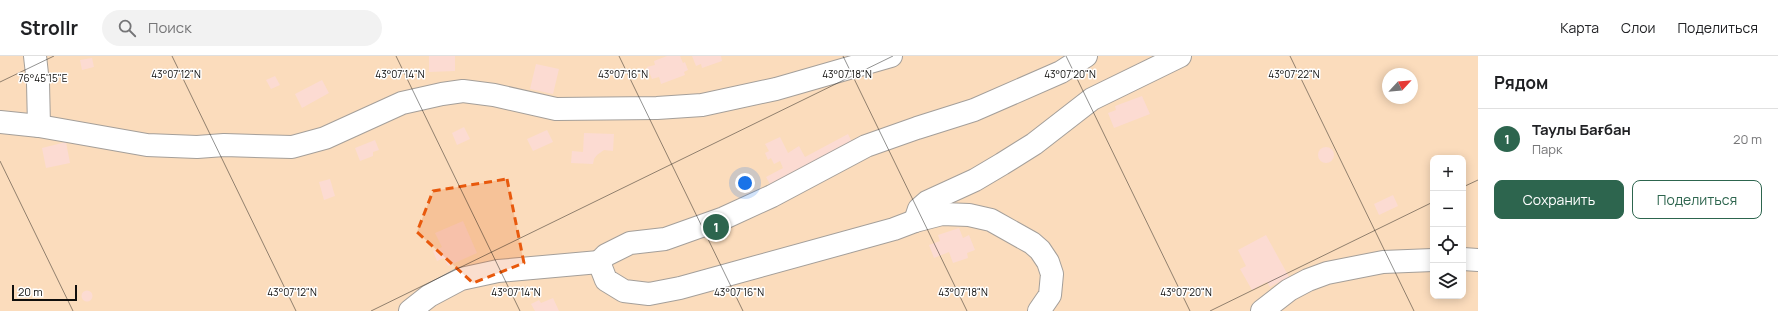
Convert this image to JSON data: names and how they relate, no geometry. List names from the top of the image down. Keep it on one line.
{"scale_bar":"20 m","north":"top right","page":{"header":"Strollr","search":"Поиск","nav":["Карта","Слои","Поделиться"],"heading":"Рядом","list":[{"mark":"1","name":"Таулы Бағбан","note":"Парк","value":"20 m"}],"map_buttons":["+","−"],"buttons":["Сохранить","Поделиться"],"pins":"1","scale":"20 m"},"coordinates":["43°07'22\"N","43°07'12\"N","43°07'14\"N","43°07'16\"N","43°07'18\"N","43°07'20\"N","76°45'15\"E"]}
